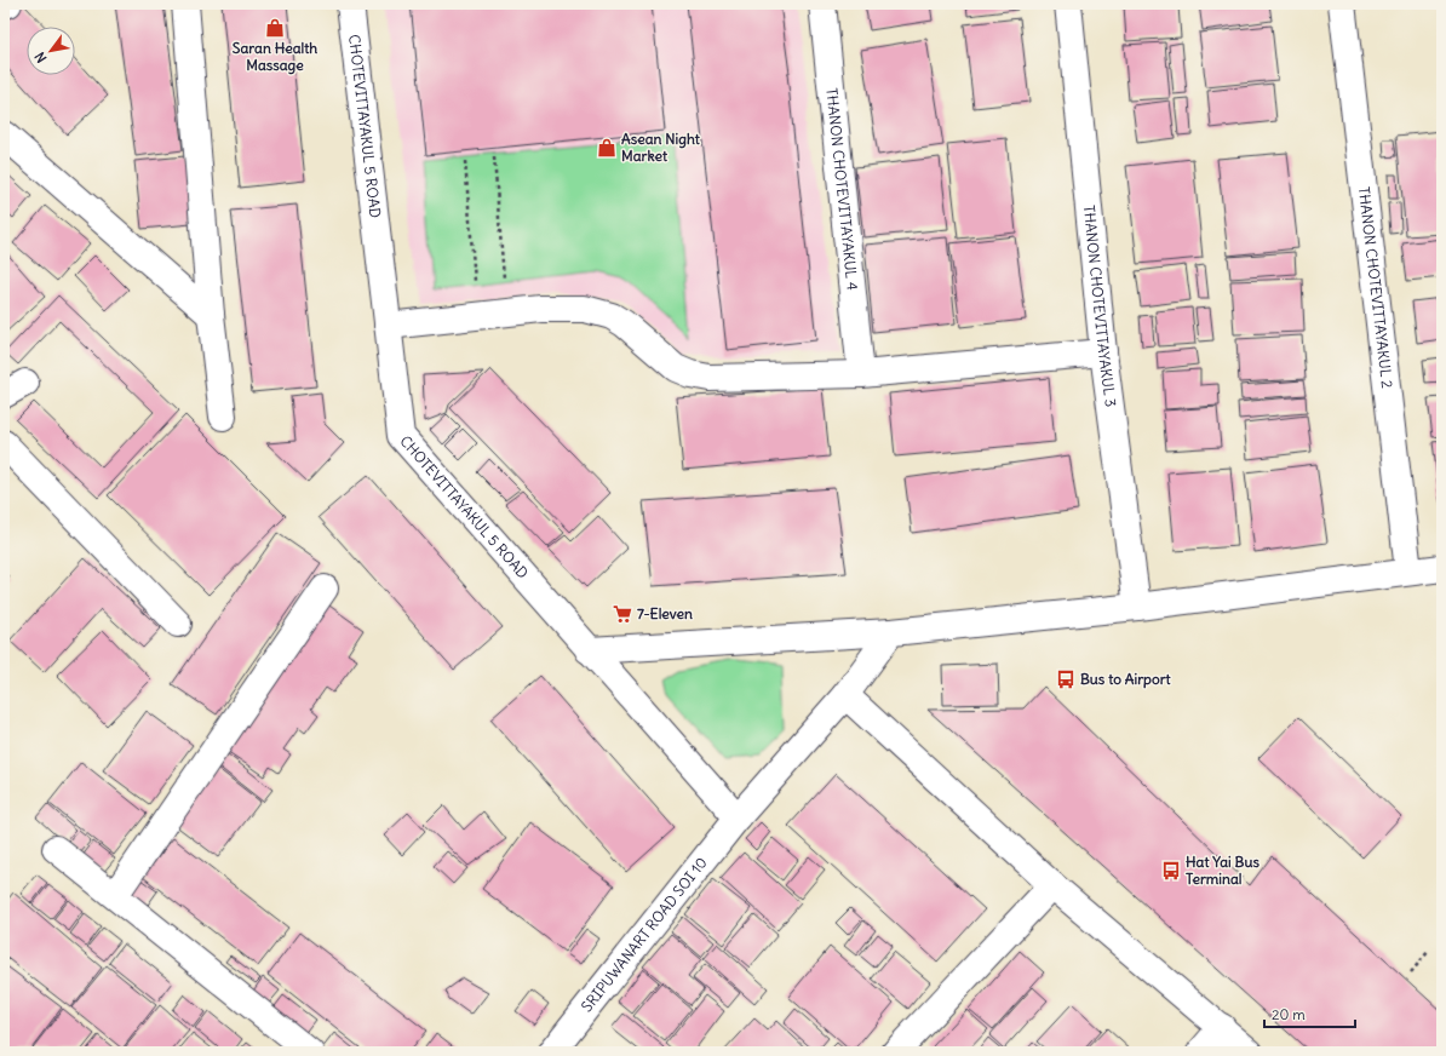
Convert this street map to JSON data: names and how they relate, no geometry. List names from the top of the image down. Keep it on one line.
{"streets":{"street":["CHOTEVITTAYAKUL 5 ROAD","THANON CHOTEVITTAYAKUL 4","THANON CHOTEVITTAYAKUL 2","THANON CHOTEVITTAYAKUL 3","SRIPUWANART ROAD SOI 10"]},"crossings":[["CHOTEVITTAYAKUL 5 ROAD","SRIPUWANART ROAD SOI 10"]],"places":{"shop":["Saran Health Massage","Asean Night Market"],"supermarket":["7-Eleven"],"bus stop":["Bus to Airport","Hat Yai Bus Terminal"]},"scale_bar":"20 m","north":"bottom left"}
